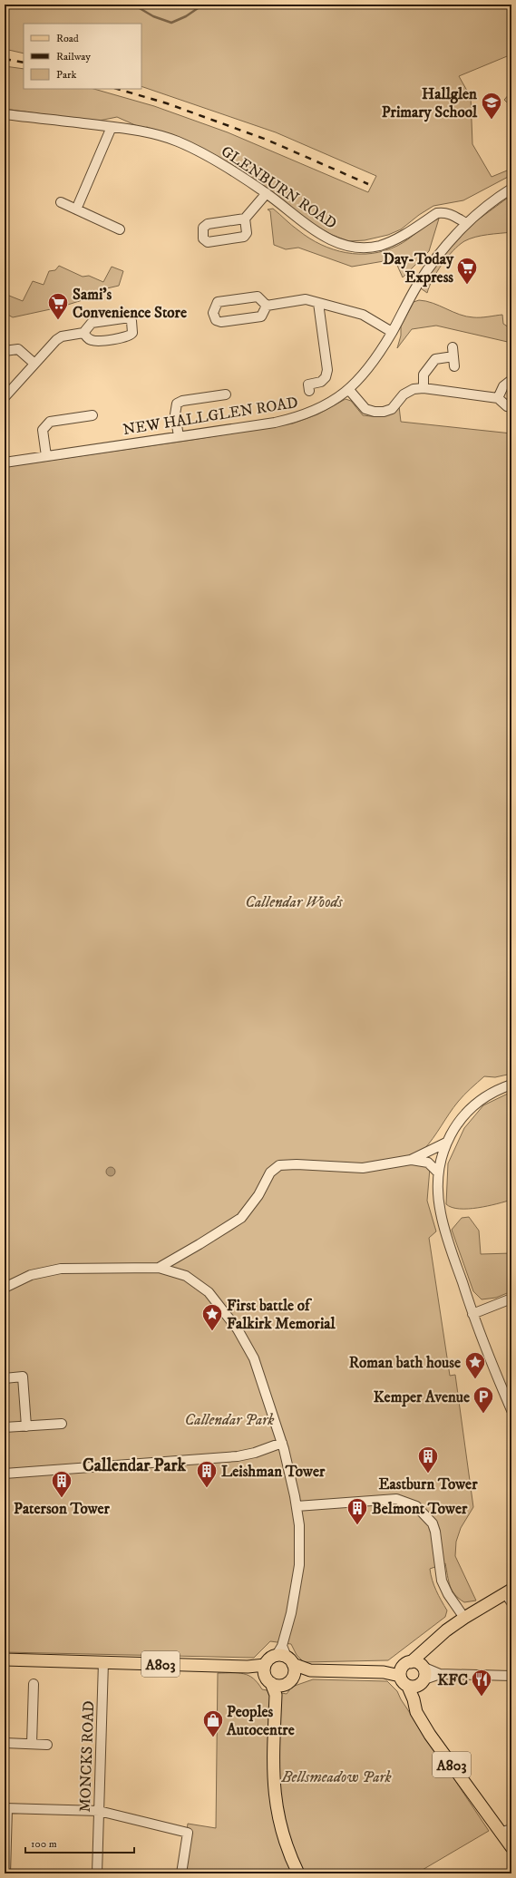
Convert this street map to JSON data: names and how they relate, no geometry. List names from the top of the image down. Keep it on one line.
{"streets":{"main road":["A803"],"street":["GLENBURN ROAD","NEW HALLGLEN ROAD","MONCKS ROAD"]},"crossings":[["GLENBURN ROAD","NEW HALLGLEN ROAD"],["A803","MONCKS ROAD"]],"districts":["Callendar Park"],"parks":["Callendar Woods","Callendar Park","Bellsmeadow Park"],"places":{"school or university":["Hallglen Primary School"],"supermarket":["Day-Today Express","Sami's Convenience Store"],"place":["First battle of Falkirk Memorial","Roman bath house"],"parking":["Kemper Avenue"],"building":["Eastburn Tower","Leishman Tower","Paterson Tower","Belmont Tower"],"restaurant":["KFC"],"shop":["Peoples Autocentre"]},"legend":["Road","Railway","Park"],"scale_bar":"100 m"}
